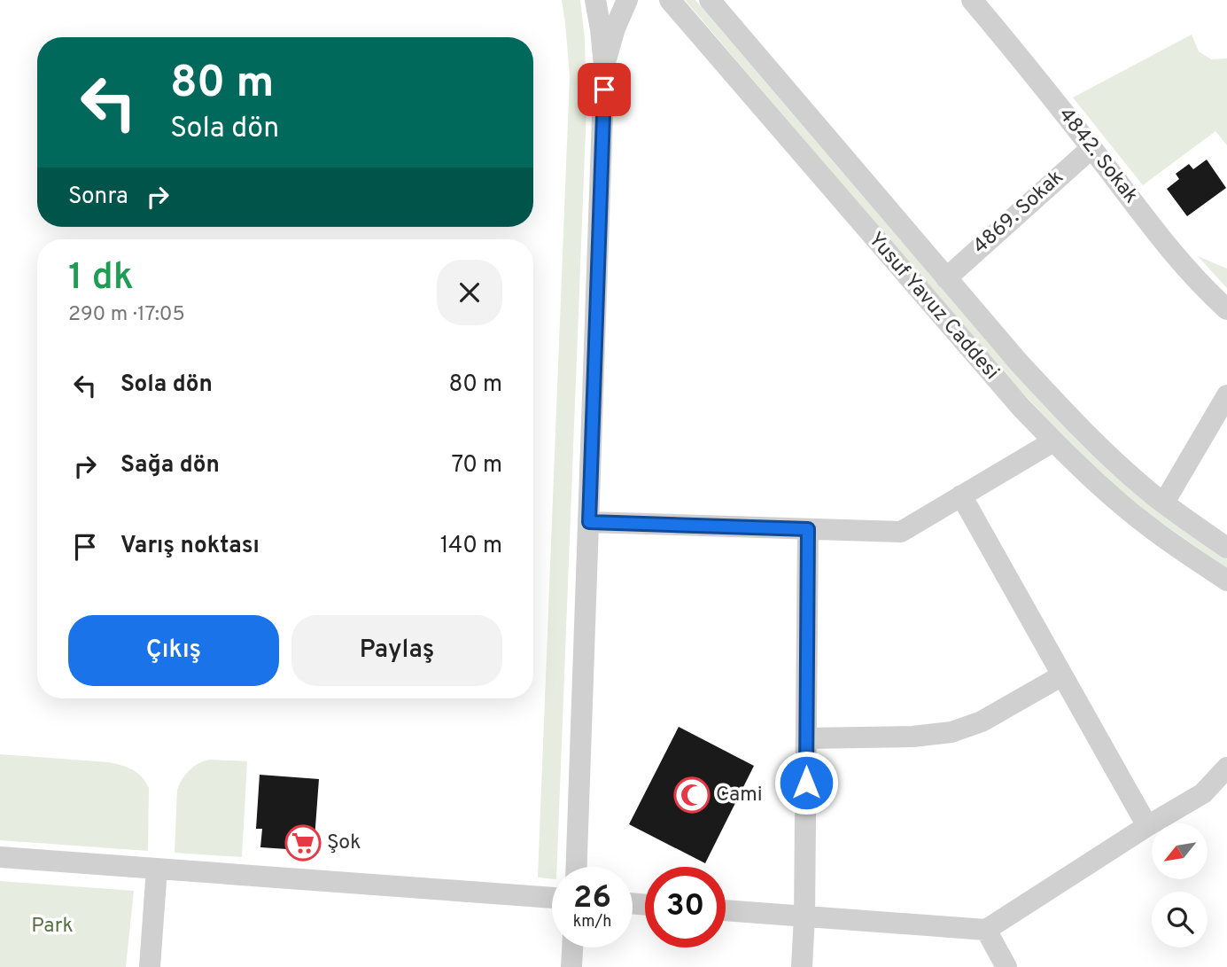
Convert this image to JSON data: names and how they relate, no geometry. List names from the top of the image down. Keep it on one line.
{"streets":{"street":["4842. Sokak","4869. Sokak","Yusuf Yavuz Caddesi"]},"crossings":[["4842. Sokak","4869. Sokak"],["4869. Sokak","Yusuf Yavuz Caddesi"]],"parks":["Park"],"places":{"mosque":["Cami"],"supermarket":["Şok"]},"north":"bottom left","page":{"turn":["80 m","Sola dön"],"then":"Sonra","heading":["1 dk","290 m · 17:05"],"list":[{"name":"Sola dön","value":"80 m"},{"name":"Sağa dön","value":"70 m"},{"name":"Varış noktası","value":"140 m"}],"buttons":["Çıkış","Paylaş"],"speed":"26 km/h","limit":"30"}}
